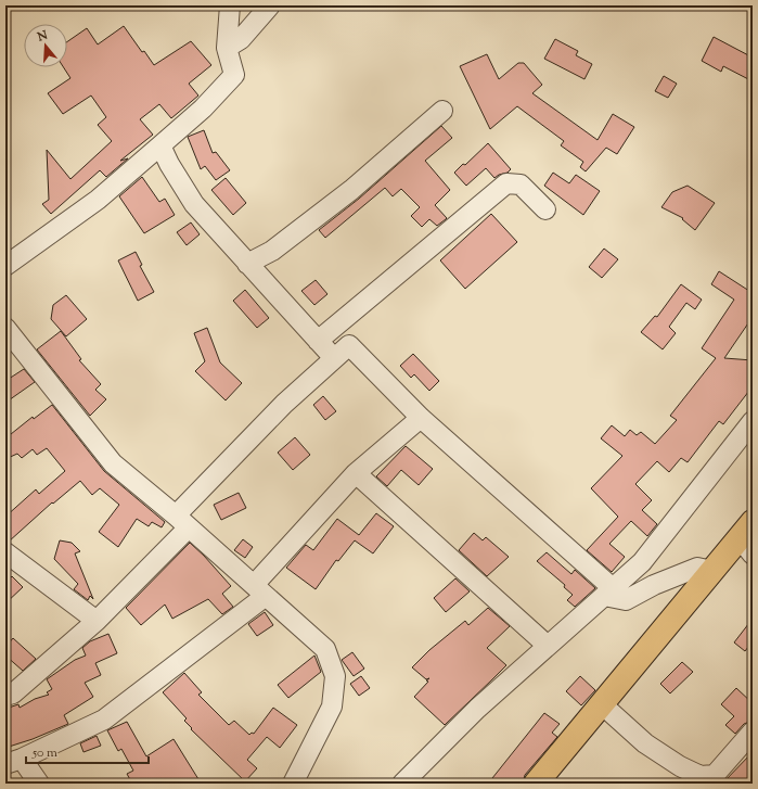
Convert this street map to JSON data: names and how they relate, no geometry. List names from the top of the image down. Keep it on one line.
{"scale_bar":"50 m","north":"top"}
